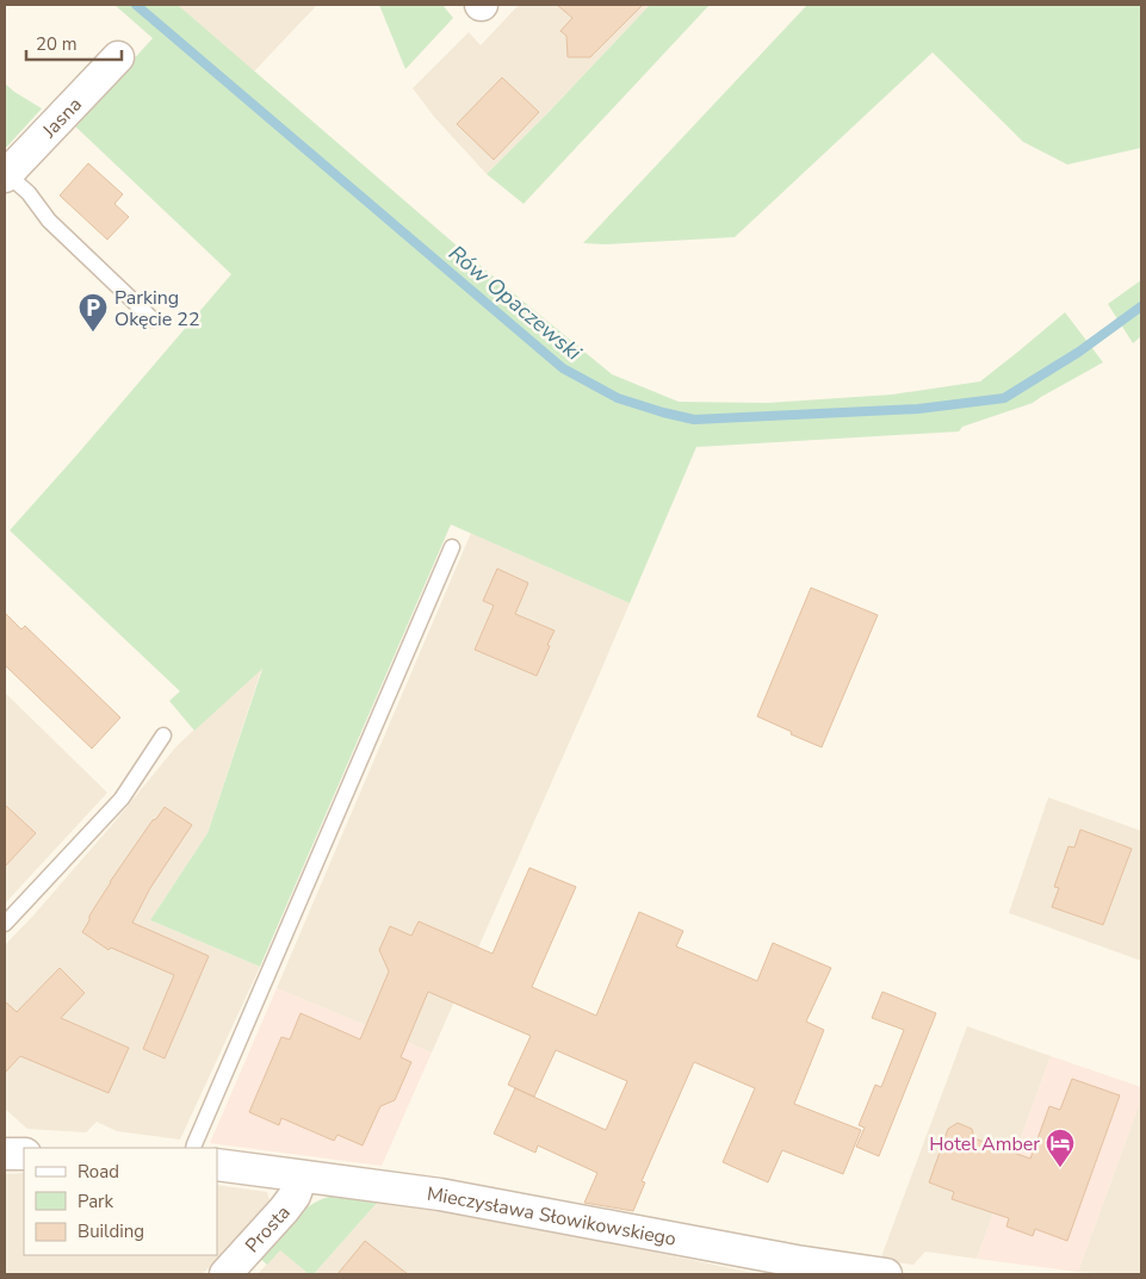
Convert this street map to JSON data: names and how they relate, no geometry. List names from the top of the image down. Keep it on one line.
{"streets":{"street":["Jasna","Mieczysława Słowikowskiego","Prosta"]},"crossings":[["Mieczysława Słowikowskiego","Prosta"]],"water":["Rów Opaczewski"],"places":{"parking":["Parking Okęcie 22"],"hotel":["Hotel Amber"]},"legend":["Road","Park","Building"],"scale_bar":"20 m"}
